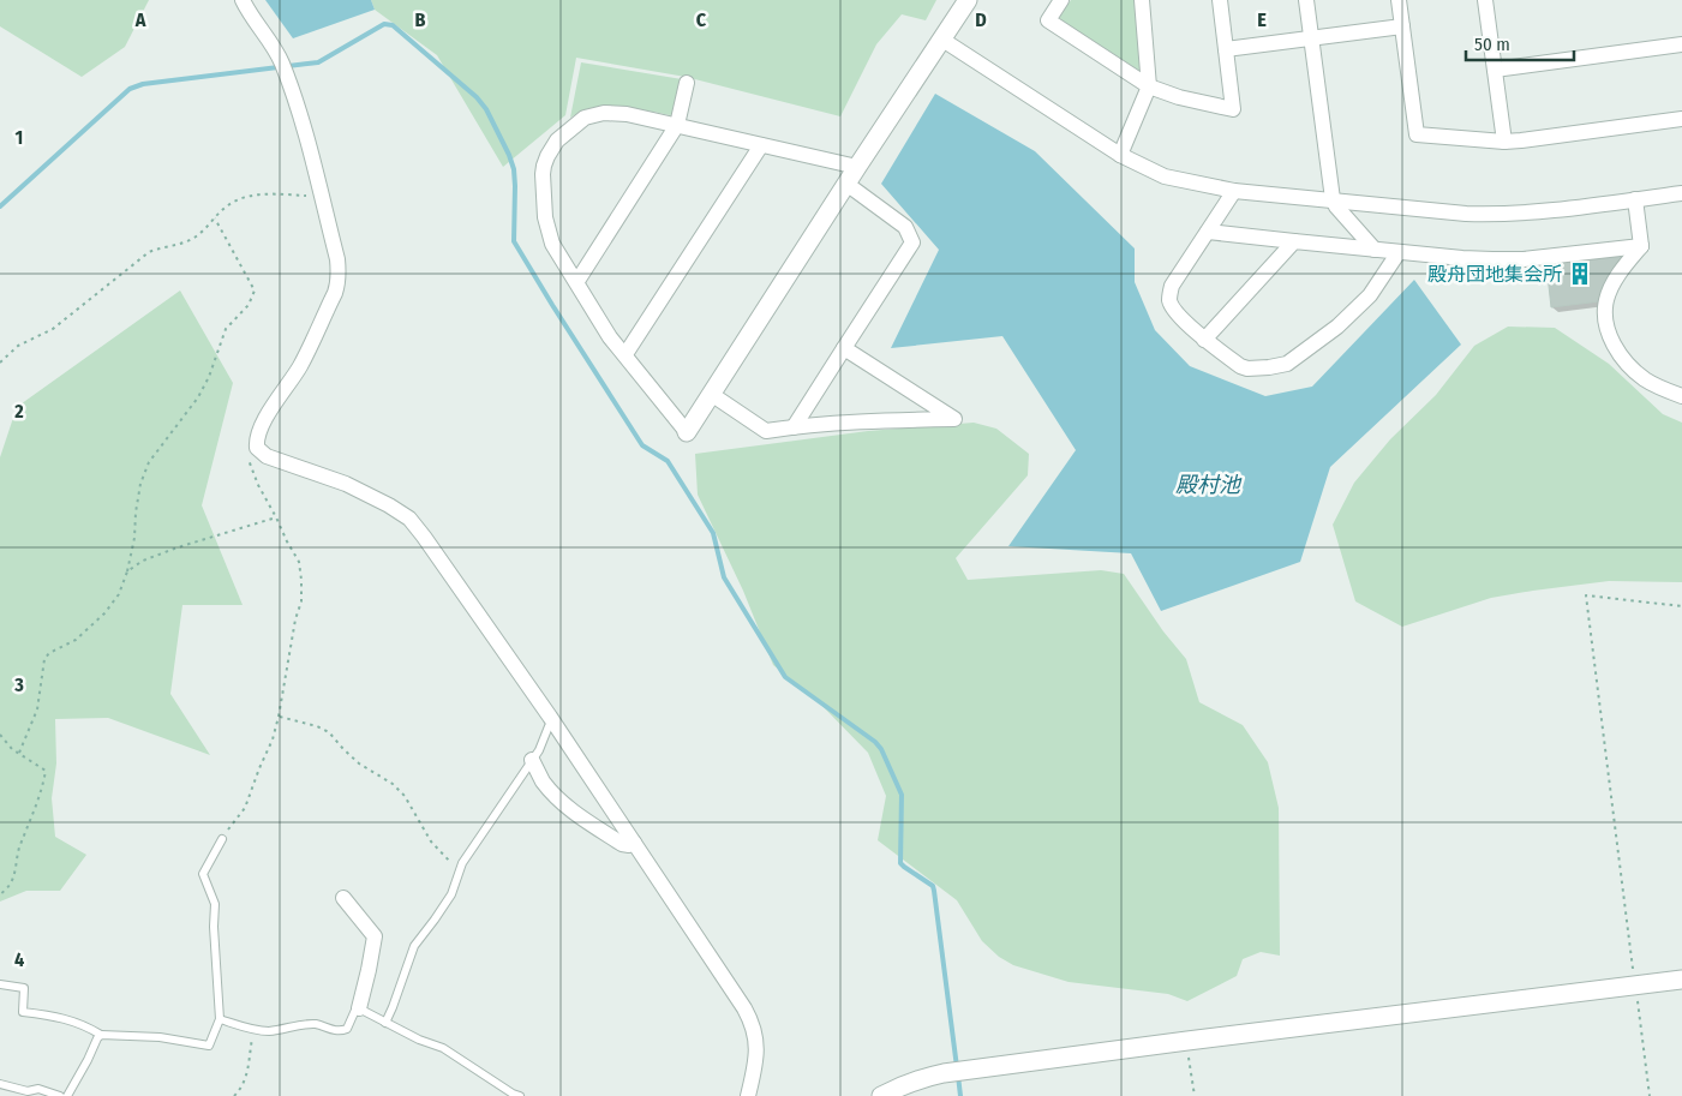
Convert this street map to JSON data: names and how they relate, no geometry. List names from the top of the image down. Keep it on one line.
{"water":["殿村池"],"places":{"building":["殿舟団地集会所"]},"scale_bar":"50 m","grid":{"columns":["A","B","C","D","E"],"rows":["1","2","3","4"]}}
